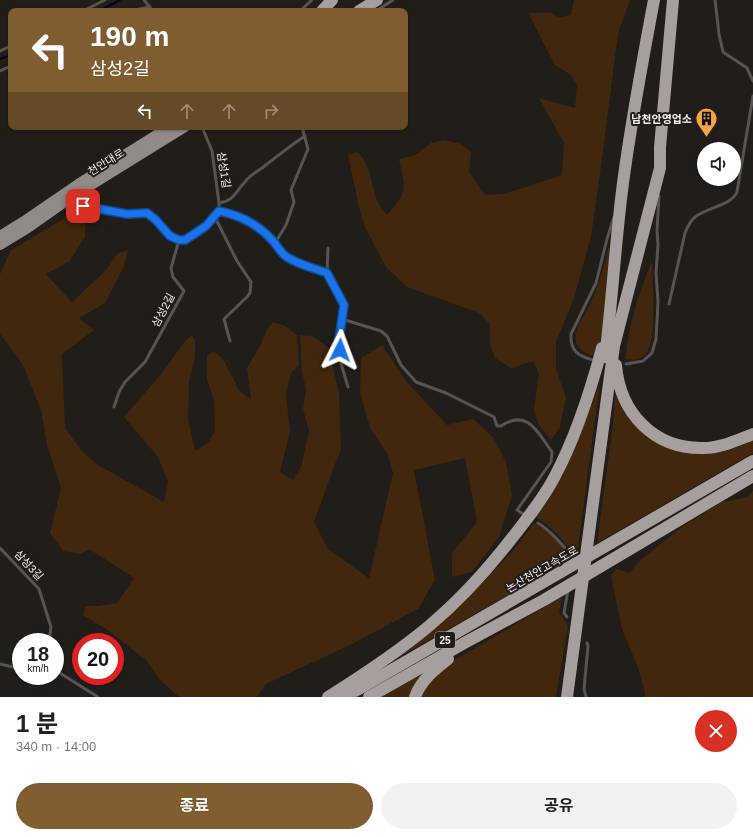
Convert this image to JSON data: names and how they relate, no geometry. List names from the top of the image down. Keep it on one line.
{"streets":{"highway":["논산천안고속도로","25"],"main road":["천안대로"],"lane":["삼성1길","삼성2길","삼성3길"]},"places":{"building":["남천안영업소"]},"page":{"turn":["190 m","삼성2길"],"speed":"18 km/h","limit":"20","heading":["1 분","340 m · 14:00"],"buttons":["종료","공유"]}}
